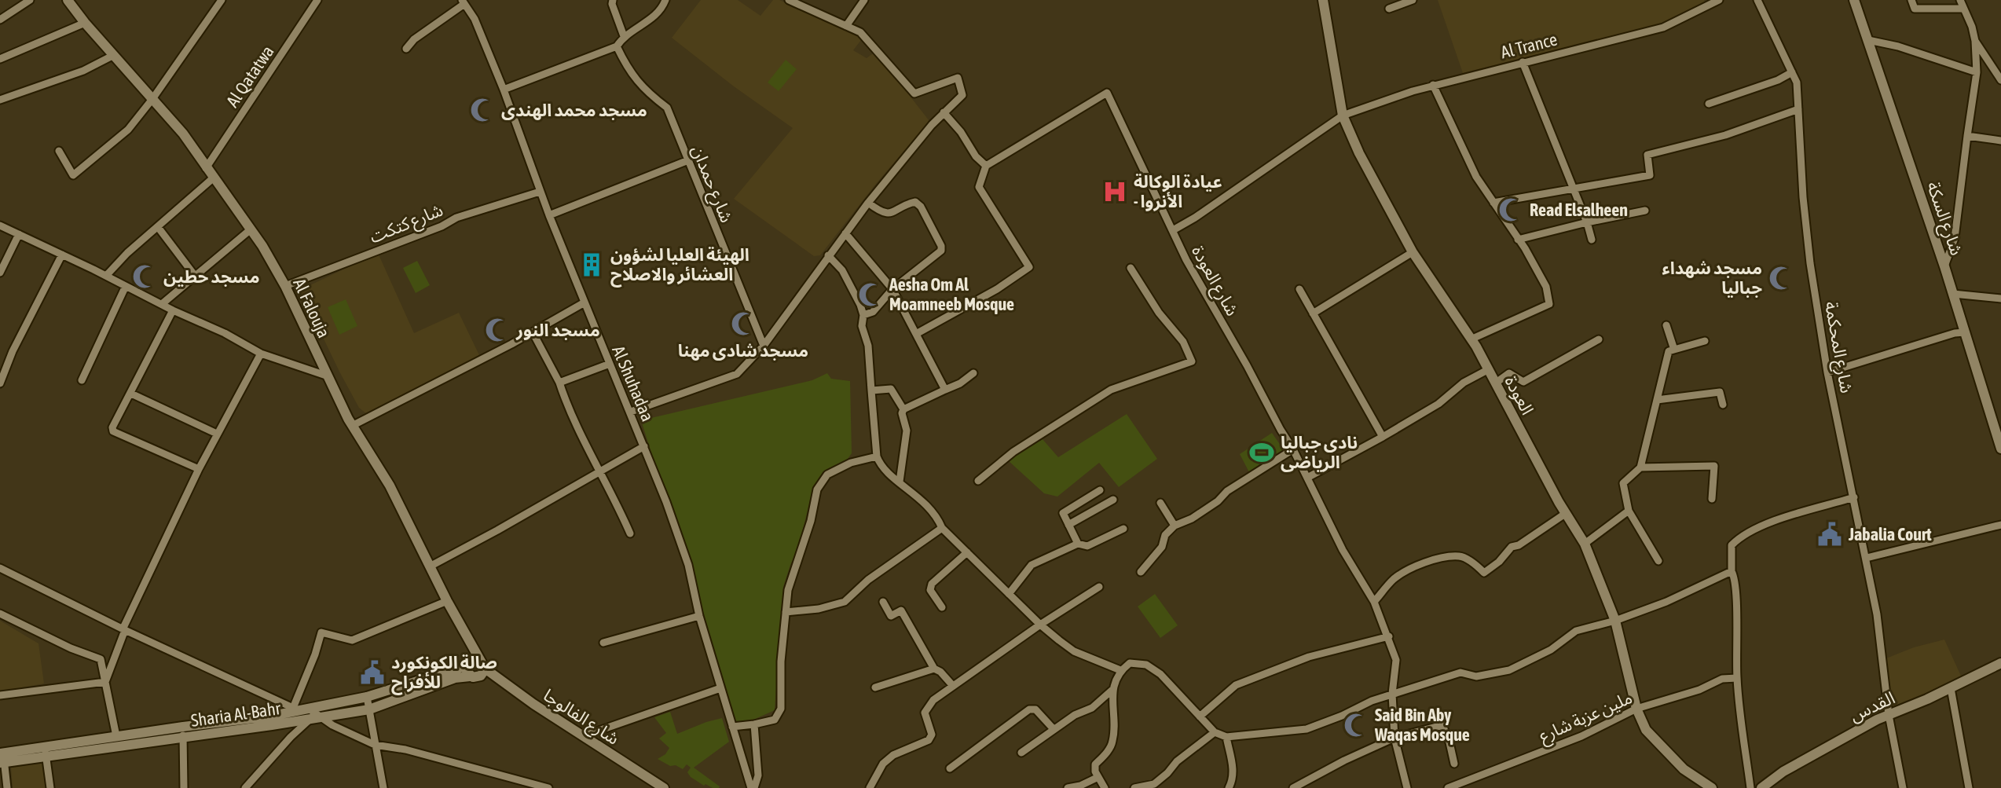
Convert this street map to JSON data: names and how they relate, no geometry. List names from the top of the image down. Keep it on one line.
{"streets":{"main road":["شارع السكة","Al Falouja","العودة","القدس","Sharia Al-Bahr","شارع الفالوجا"],"street":["Al Trance","Al Qatatwa","شارع حمدان","شارع كتكت","شارع العودة","شارع المحكمة","Al Shuhadaa","ملين عزبة شارع"]},"crossings":[["Al Trance","شارع العودة"],["Al Trance","العودة"],["Al Qatatwa","Al Falouja"],["شارع كتكت","Al Falouja"],["شارع كتكت","Al Shuhadaa"],["Al Falouja","شارع الفالوجا"],["شارع المحكمة","القدس"],["العودة","ملين عزبة شارع"]],"places":{"mosque":["مسجد محمد الهندى","Read Elsalheen","مسجد حطين","مسجد شهداء جباليا","Aesha Om Al Moamneeb Mosque","مسجد شادى مهنا","مسجد النور","Said Bin Aby Waqas Mosque"],"hospital":["عيادة الوكالة - الأنروا"],"building":["الهيئة العليا لشؤون العشائر والاصلاح"],"sports":["نادى جباليا الرياضى"],"public building":["Jabalia Court","صالة الكونكورد للأفراح"]}}
